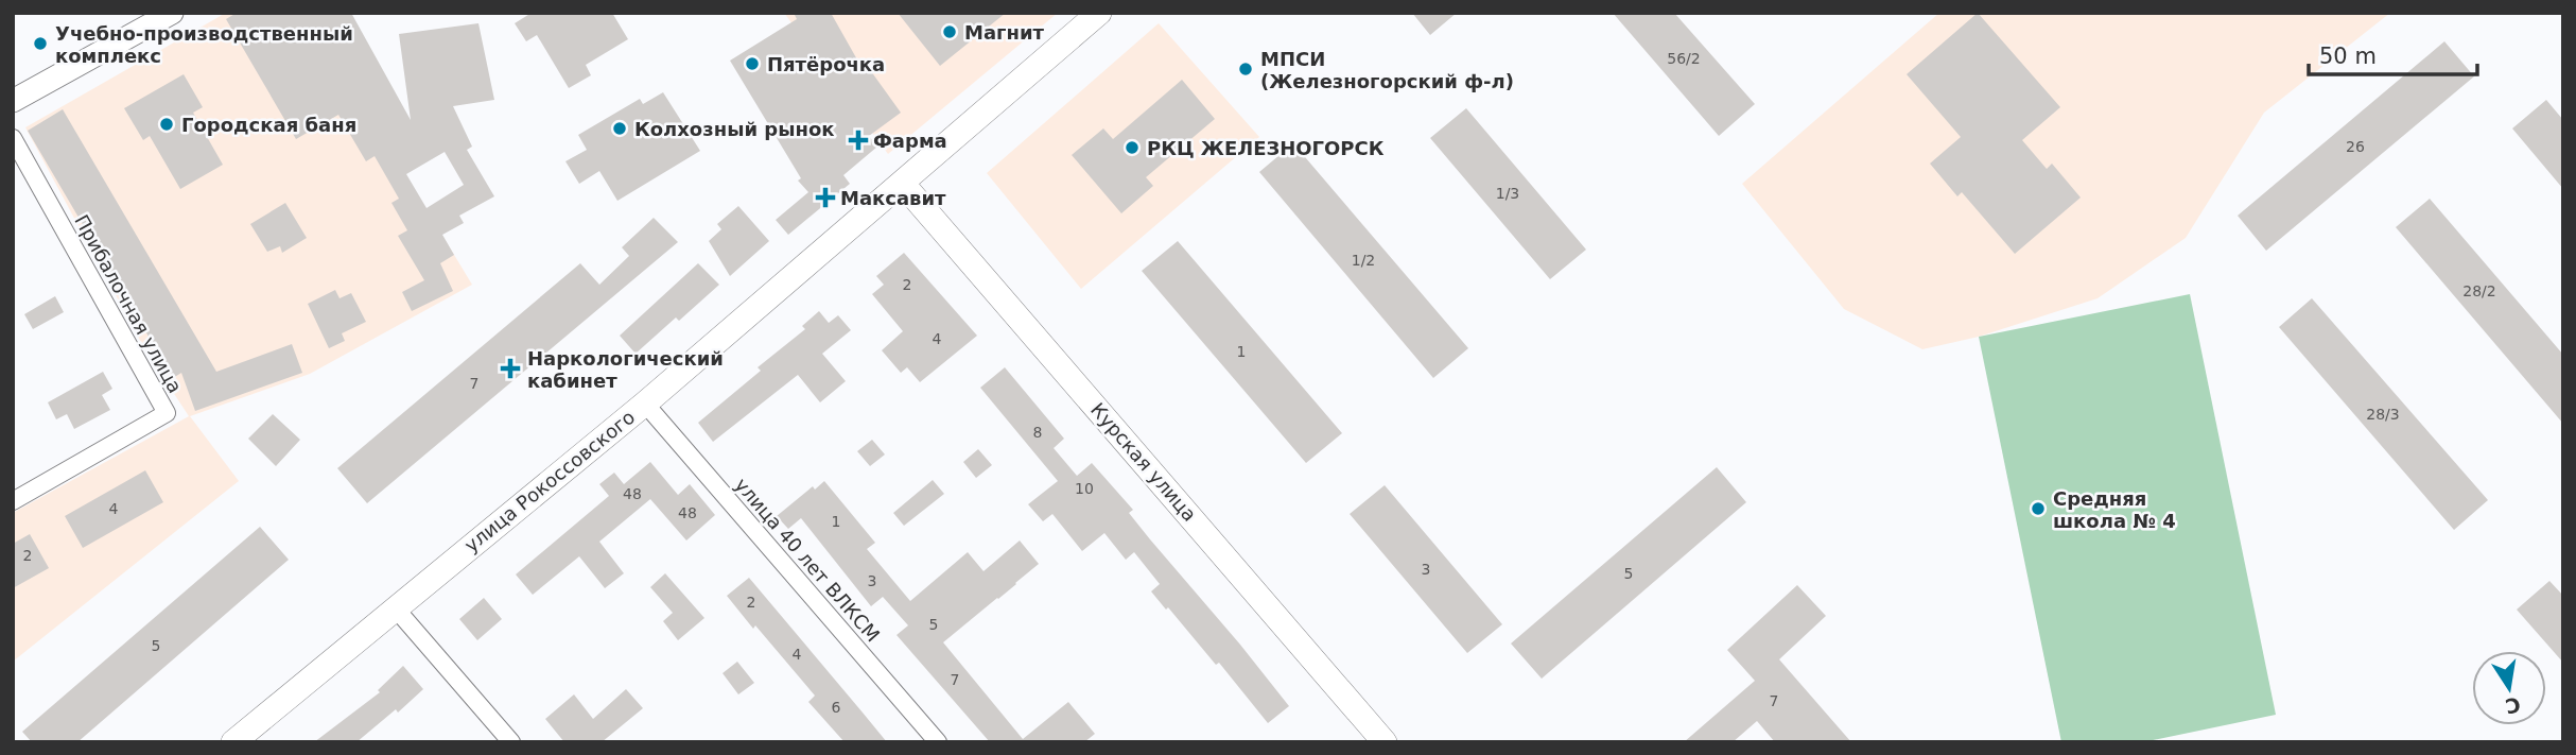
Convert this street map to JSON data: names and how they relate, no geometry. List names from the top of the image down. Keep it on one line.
{"streets":{"main road":["Курская улица","улица Рокоссовского"],"street":["Прибалочная улица","улица 40 лет ВЛКСМ"]},"crossings":[["Курская улица","улица Рокоссовского"],["улица Рокоссовского","улица 40 лет ВЛКСМ"]],"places":{"other":["Магнит","Учебно-производственный комплекс","Пятёрочка","МПСИ (Железногорский ф-л)","Городская баня","Колхозный рынок","РКЦ ЖЕЛЕЗНОГОРСК","Средняя школа № 4"],"health":["Фарма","Максавит","Наркологический кабинет"]},"house_numbers":["56/2","26","1/3","1/2","2","28/2","4","1","7","28/3","8","10","48","4","48","1","2","3","5","3","2","5","5","4","7","7","6"],"scale_bar":"50 m","north":"bottom"}
